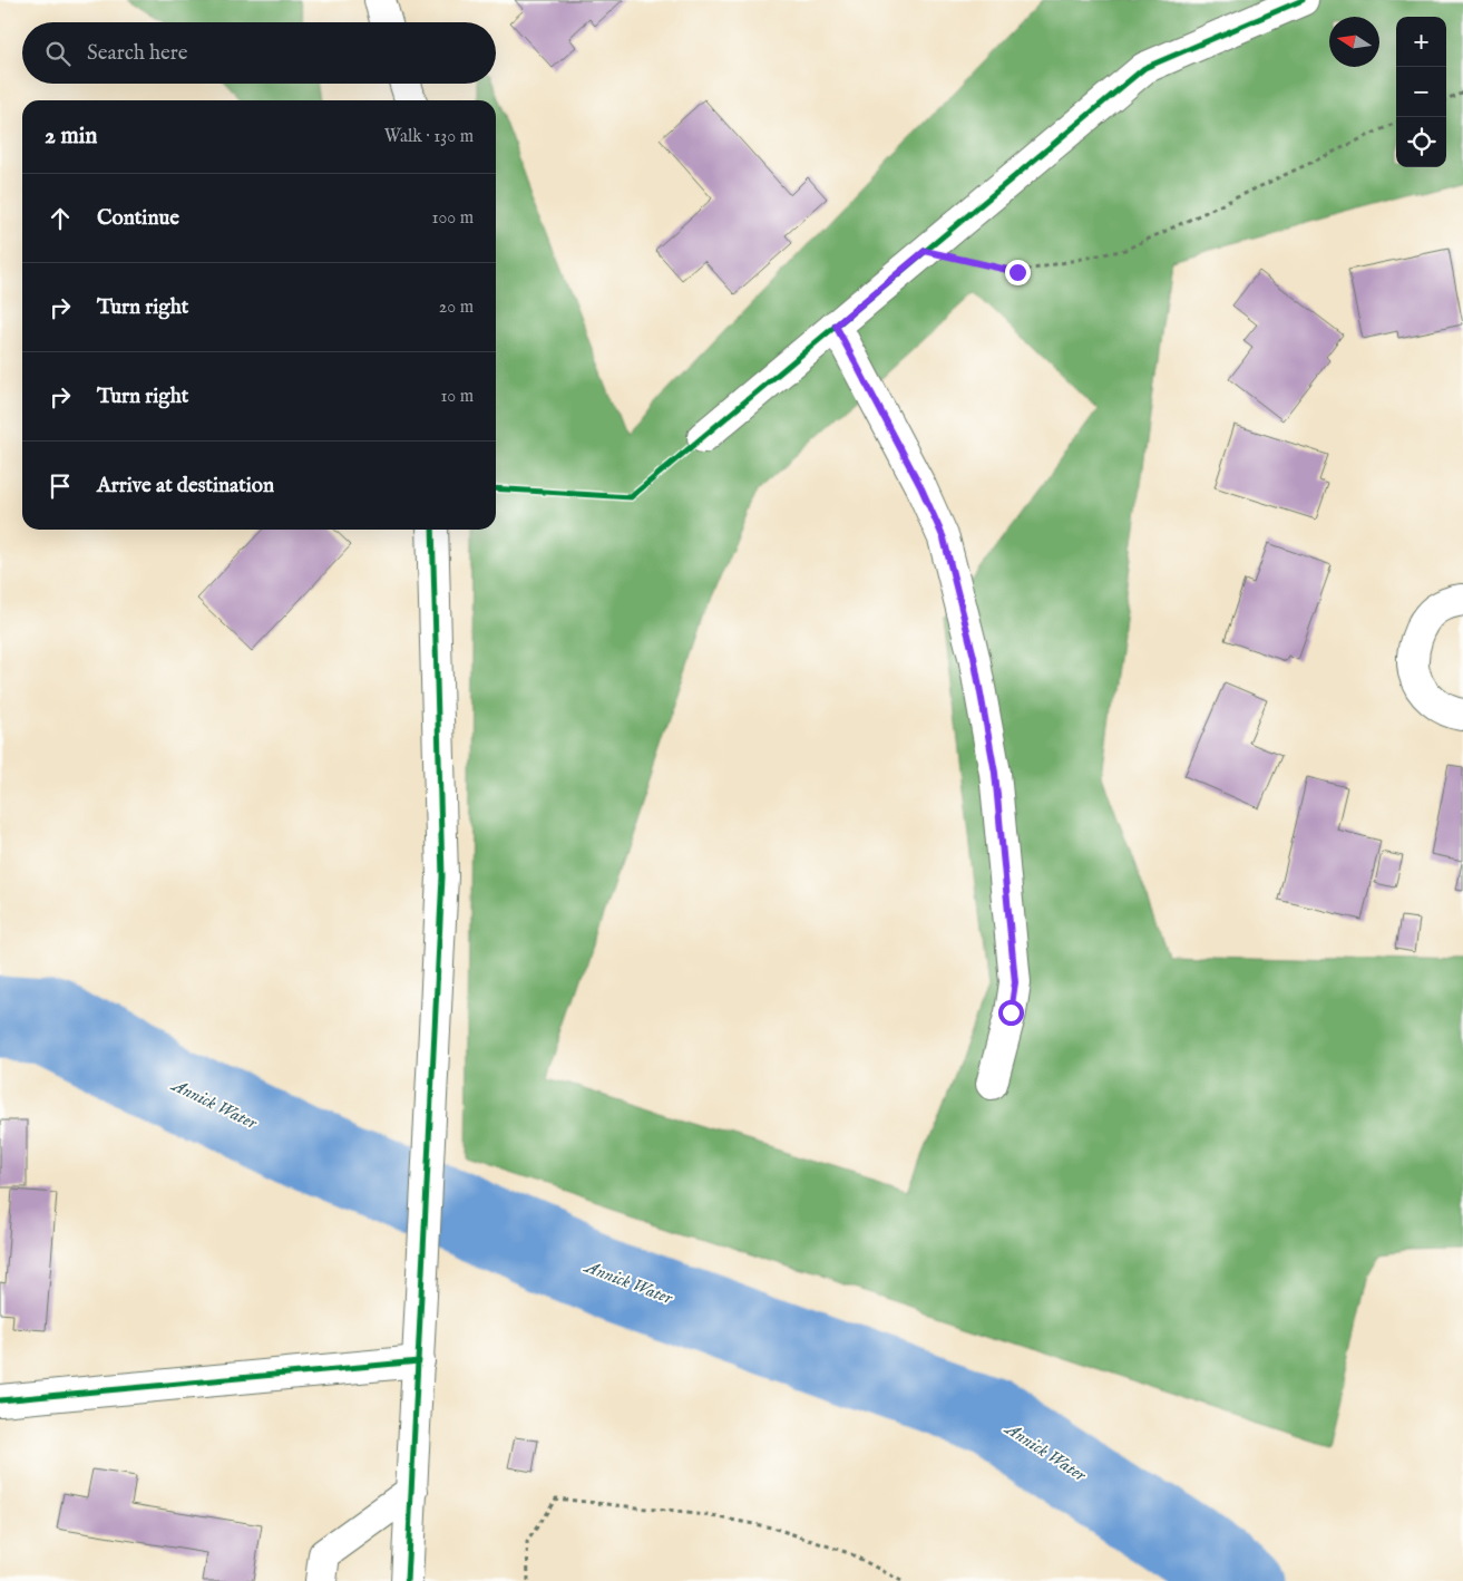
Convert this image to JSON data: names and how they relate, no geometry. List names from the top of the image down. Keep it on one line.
{"water":["Annick Water"],"north":"left","page":{"map_buttons":["+","−"],"search":"Search here","heading":["2 min","Walk · 130 m"],"list":[["Continue","100 m"],["Turn right","20 m"],["Turn right","10 m"],"Arrive at destination"]}}
